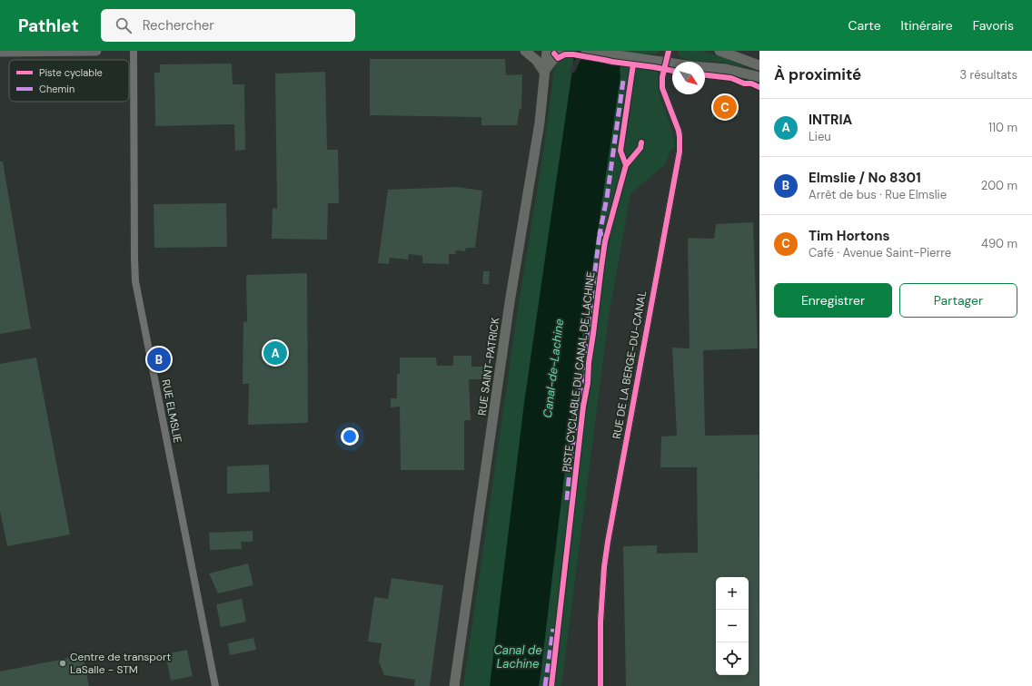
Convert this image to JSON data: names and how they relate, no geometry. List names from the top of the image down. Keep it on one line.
{"streets":{"main road":["RUE SAINT-PATRICK"],"street":["RUE DE LA BERGE-DU-CANAL","RUE ELMSLIE"],"cycle path":["PISTE CYCLABLE DU CANAL DE LACHINE"]},"water":["Canal-de-Lachine","Canal de Lachine"],"places":["Centre de transport LaSalle - STM"],"legend":["Piste cyclable","Chemin"],"north":"bottom right","page":{"header":"Pathlet","search":"Rechercher","nav":["Carte","Itinéraire","Favoris"],"heading":["À proximité","3 résultats"],"pins":["C","A","B"],"list":[{"mark":"A","name":"INTRIA","note":"Lieu","value":"110 m"},{"mark":"B","name":"Elmslie / No 8301","note":"Arrêt de bus · Rue Elmslie","value":"200 m"},{"mark":"C","name":"Tim Hortons","note":"Café · Avenue Saint-Pierre","value":"490 m"}],"buttons":["Enregistrer","Partager"],"map_buttons":["+","−"]}}
